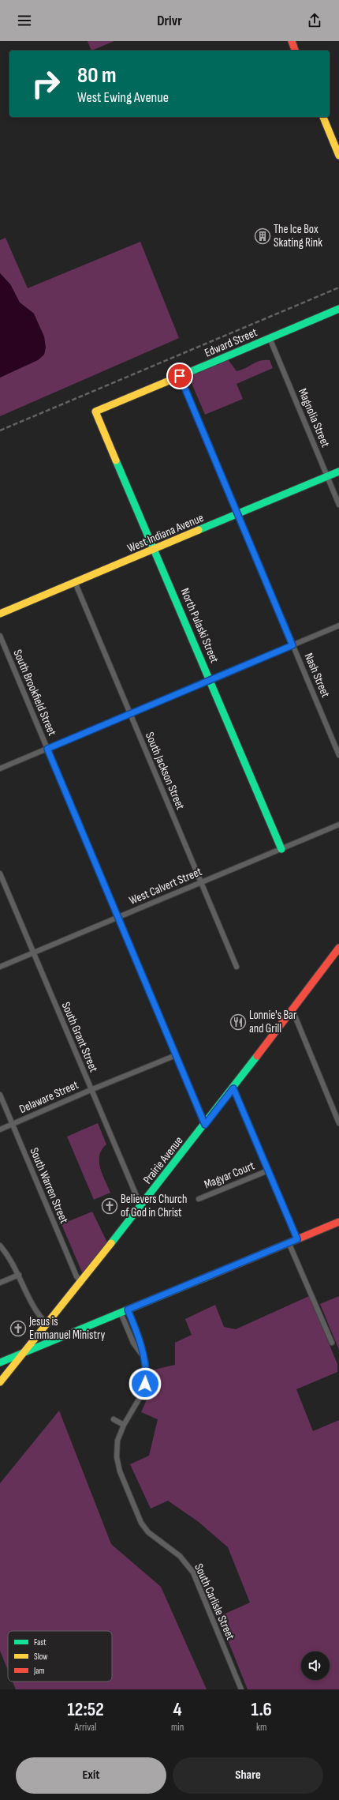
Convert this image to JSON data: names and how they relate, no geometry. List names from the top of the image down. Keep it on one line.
{"streets":{"street":["Edward Street","Magnolia Street","West Indiana Avenue","North Pulaski Street","Nash Street","South Brookfield Street","South Jackson Street","West Calvert Street","South Grant Street","Delaware Street","Prairie Avenue","Magyar Court","South Warren Street","South Carlisle Street"]},"crossings":[["Edward Street","Magnolia Street"],["Edward Street","North Pulaski Street"],["Edward Street","Nash Street"],["Magnolia Street","West Indiana Avenue"],["West Indiana Avenue","North Pulaski Street"],["West Indiana Avenue","Nash Street"],["West Indiana Avenue","South Jackson Street"],["North Pulaski Street","West Calvert Street"],["South Brookfield Street","West Calvert Street"],["South Brookfield Street","Delaware Street"],["South Brookfield Street","Prairie Avenue"],["South Jackson Street","West Calvert Street"],["West Calvert Street","South Grant Street"],["South Grant Street","Delaware Street"],["South Grant Street","Prairie Avenue"],["Delaware Street","South Warren Street"],["Prairie Avenue","South Warren Street"]],"places":{"building":["The Ice Box Skating Rink"],"restaurant":["Lonnie's Bar and Grill"],"church":["Believers Church of God in Christ","Jesus is Emmanuel Ministry"]},"legend":["Fast","Slow","Jam"],"page":{"header":"Drivr","turn":["80 m","West Ewing Avenue"],"eta":["12:52","Arrival","4","min","1.6","km"],"buttons":["Exit","Share"]}}
